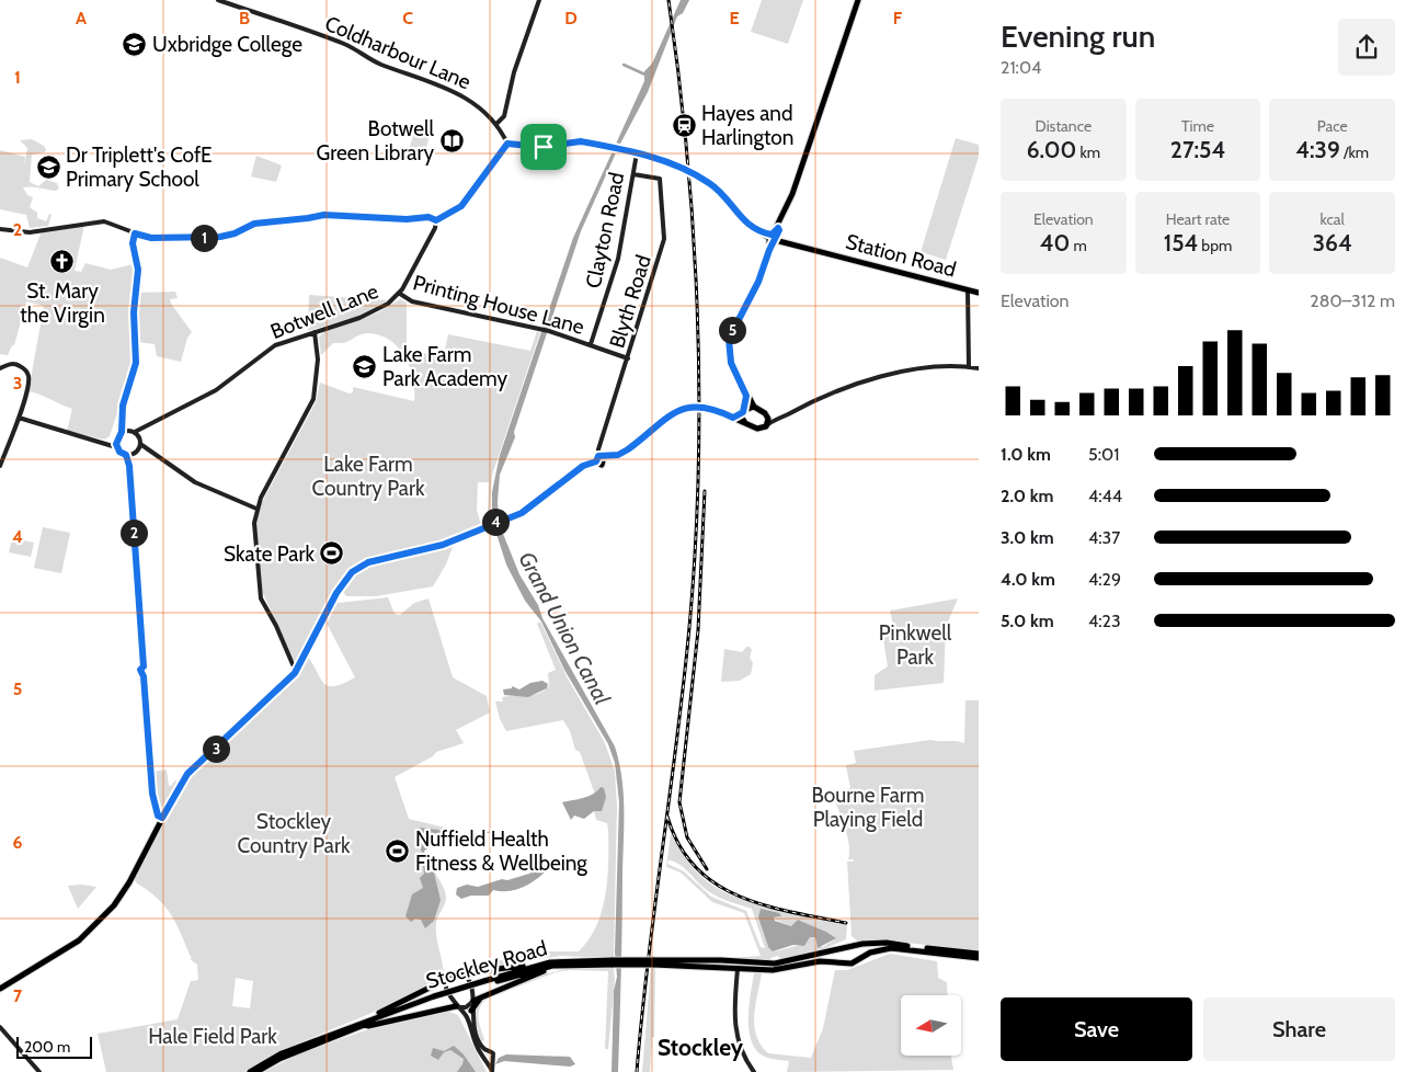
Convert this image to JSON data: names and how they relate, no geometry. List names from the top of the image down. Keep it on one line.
{"streets":{"main road":["Station Road","Stockley Road"],"street":["Coldharbour Lane","Clayton Road","Blyth Road","Printing House Lane","Botwell Lane"]},"crossings":[["Clayton Road","Station Road"],["Clayton Road","Blyth Road"],["Clayton Road","Printing House Lane"],["Blyth Road","Printing House Lane"],["Printing House Lane","Botwell Lane"]],"districts":["Stockley"],"water":["Grand Union Canal"],"parks":["Lake Farm Country Park","Pinkwell Park","Bourne Farm Playing Field","Stockley Country Park","Hale Field Park"],"places":{"school or university":["Uxbridge College","Dr Triplett's CofE Primary School","Lake Farm Park Academy"],"station":["Hayes and Harlington"],"library":["Botwell Green Library"],"church":["St. Mary the Virgin"],"sports":["Skate Park","Nuffield Health Fitness & Wellbeing"]},"scale_bar":"200 m","north":"left","page":{"heading":["Evening run","21:04"],"stats":[["Distance","6.00 km"],["Time","27:54"],["Pace","4:39 /km"],["Elevation","40 m"],["Heart rate","154 bpm"],["kcal","364"]],"pins":["1","5","4","2","3"],"chart":["Elevation","280–312 m"],"list":[{"name":"1.0 km","note":"5:01"},{"name":"2.0 km","note":"4:44"},{"name":"3.0 km","note":"4:37"},{"name":"4.0 km","note":"4:29"},{"name":"5.0 km","note":"4:23"}],"buttons":["Save","Share"],"scale":"200 m"},"grid":{"columns":["A","B","C","D","E","F"],"rows":["1","2","3","4","5","6","7"]}}
